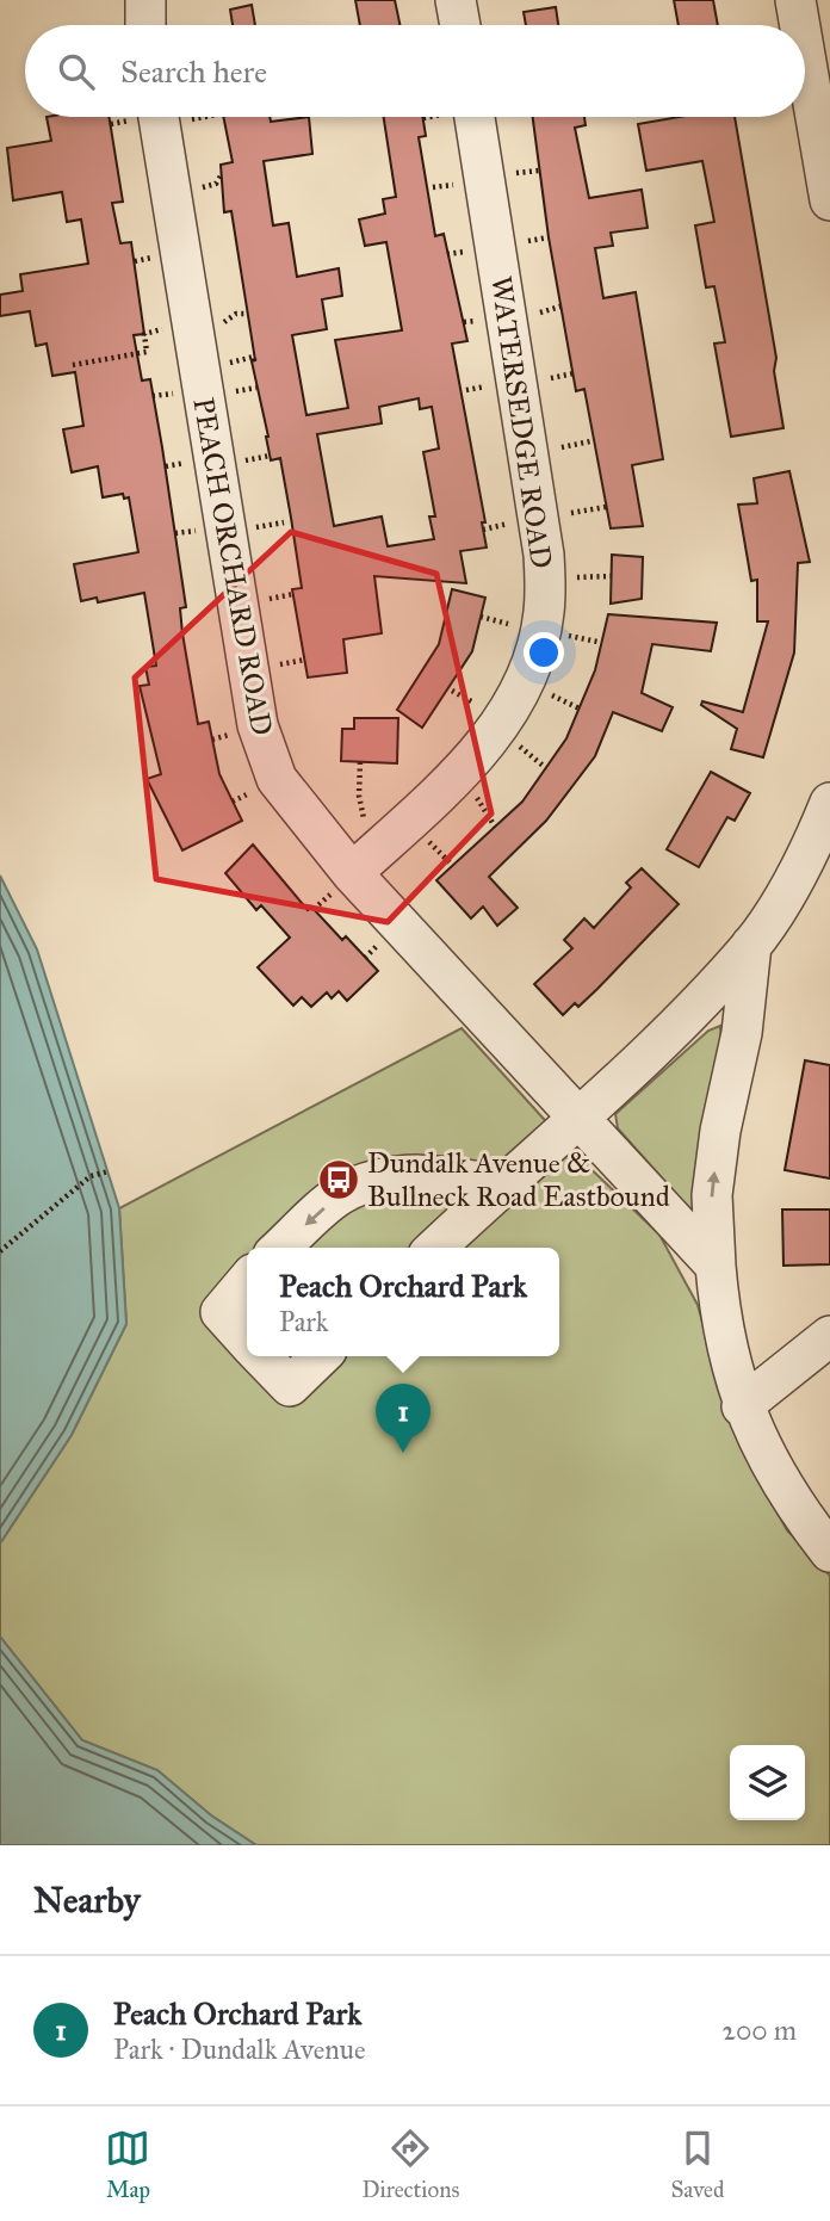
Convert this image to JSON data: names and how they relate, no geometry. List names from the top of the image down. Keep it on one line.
{"streets":{"street":["WATERSEDGE ROAD","PEACH ORCHARD ROAD"]},"crossings":[["WATERSEDGE ROAD","PEACH ORCHARD ROAD"]],"places":{"bus stop":["Dundalk Avenue & Bullneck Road Eastbound"]},"page":{"search":"Search here","popup":["Peach Orchard Park","Park"],"pins":"1","heading":"Nearby","list":[{"mark":"1","name":"Peach Orchard Park","note":"Park · Dundalk Avenue","value":"200 m"}],"nav":["Map","Directions","Saved"]}}
